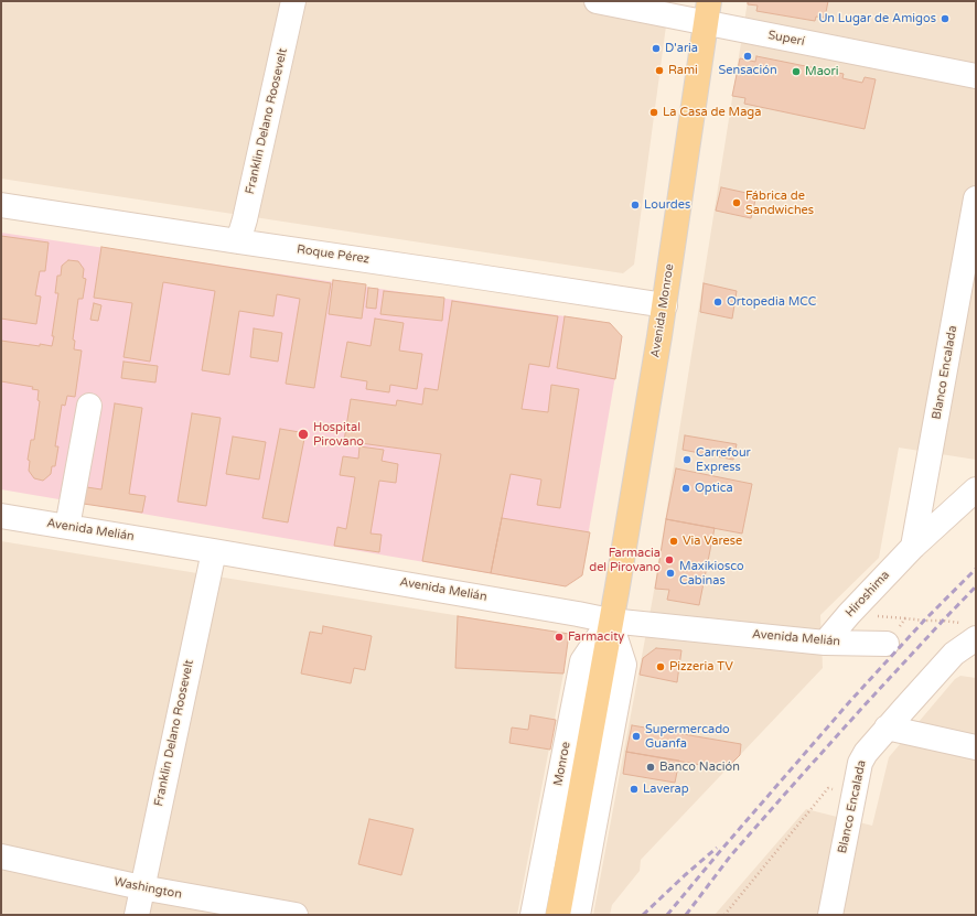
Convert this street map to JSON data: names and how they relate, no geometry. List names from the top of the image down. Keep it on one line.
{"streets":{"main road":["Avenida Monroe","Monroe"],"street":["Superí","Franklin Delano Roosevelt","Roque Pérez","Blanco Encalada","Avenida Melián","Hiroshima","Washington"]},"crossings":[["Superí","Avenida Monroe"],["Franklin Delano Roosevelt","Roque Pérez"],["Franklin Delano Roosevelt","Avenida Melián"],["Franklin Delano Roosevelt","Washington"],["Roque Pérez","Avenida Monroe"],["Avenida Monroe","Avenida Melián"],["Avenida Monroe","Monroe"],["Blanco Encalada","Hiroshima"],["Avenida Melián","Hiroshima"],["Avenida Melián","Monroe"]],"places":["Un Lugar de Amigos","D'aria","Sensación","Rami","Maori","La Casa de Maga","Fábrica de Sandwiches","Lourdes","Ortopedia MCC","Hospital Pirovano","Carrefour Express","Optica","Via Varese","Farmacia del Pirovano","Maxikiosco Cabinas","Farmacity","Pizzeria TV","Supermercado Guanfa","Banco Nación","Laverap"]}
